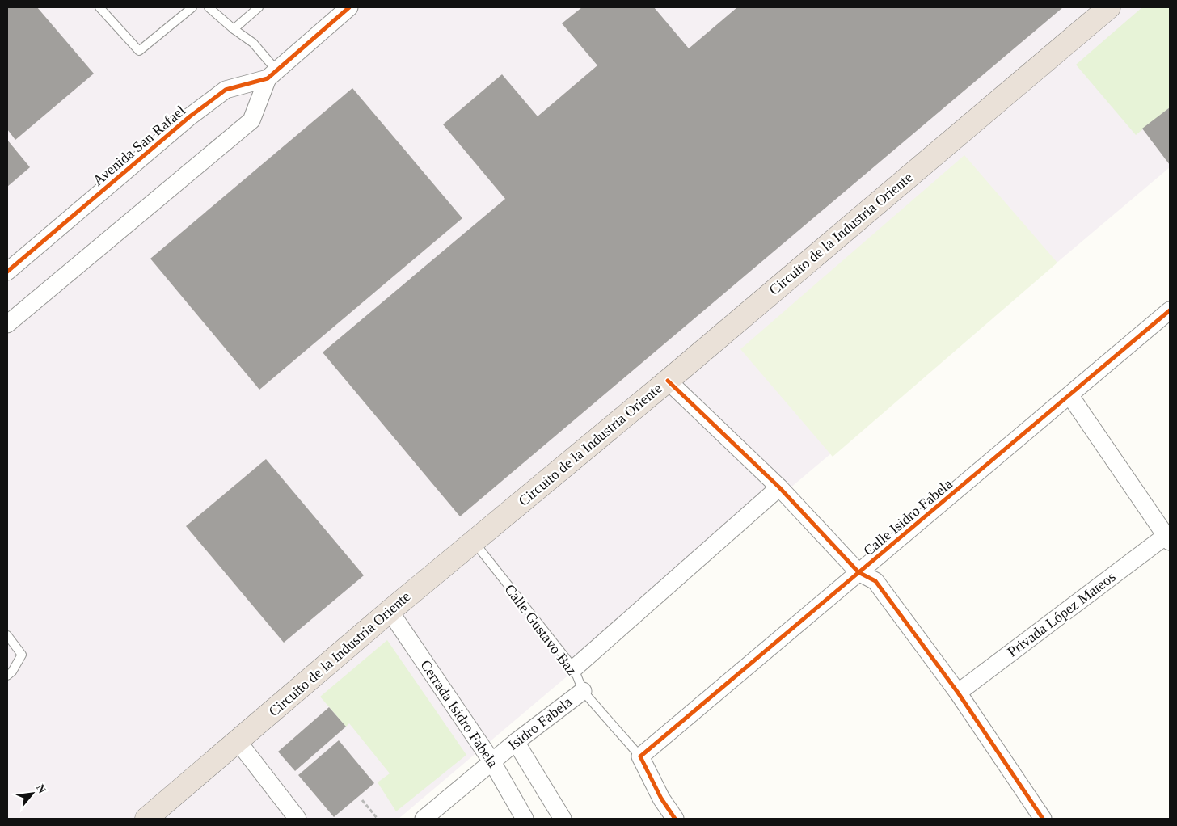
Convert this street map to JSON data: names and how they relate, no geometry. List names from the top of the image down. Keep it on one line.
{"streets":{"highway":["Circuito de la Industria Oriente"],"street":["Avenida San Rafael","Calle Isidro Fabela","Privada López Mateos","Calle Gustavo Baz","Cerrada Isidro Fabela","Isidro Fabela"]},"crossings":[["Circuito de la Industria Oriente","Calle Gustavo Baz"],["Circuito de la Industria Oriente","Cerrada Isidro Fabela"],["Calle Isidro Fabela","Calle Gustavo Baz"],["Calle Gustavo Baz","Isidro Fabela"],["Cerrada Isidro Fabela","Isidro Fabela"]],"north":"top right"}
